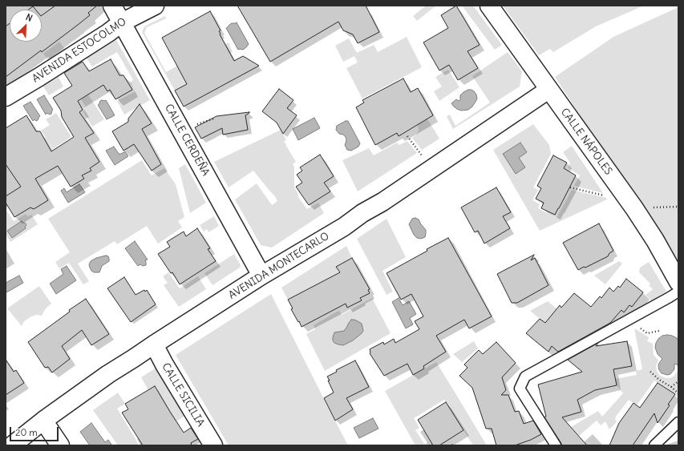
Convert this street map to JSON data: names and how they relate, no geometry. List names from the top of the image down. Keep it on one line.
{"streets":{"street":["AVENIDA ESTOCOLMO","CALLE CERDEÑA","CALLE NÁPOLES","AVENIDA MONTECARLO","CALLE SICILIA"]},"crossings":[["AVENIDA ESTOCOLMO","CALLE CERDEÑA"],["CALLE CERDEÑA","AVENIDA MONTECARLO"],["CALLE NÁPOLES","AVENIDA MONTECARLO"],["AVENIDA MONTECARLO","CALLE SICILIA"]],"scale_bar":"20 m","north":"top right"}
